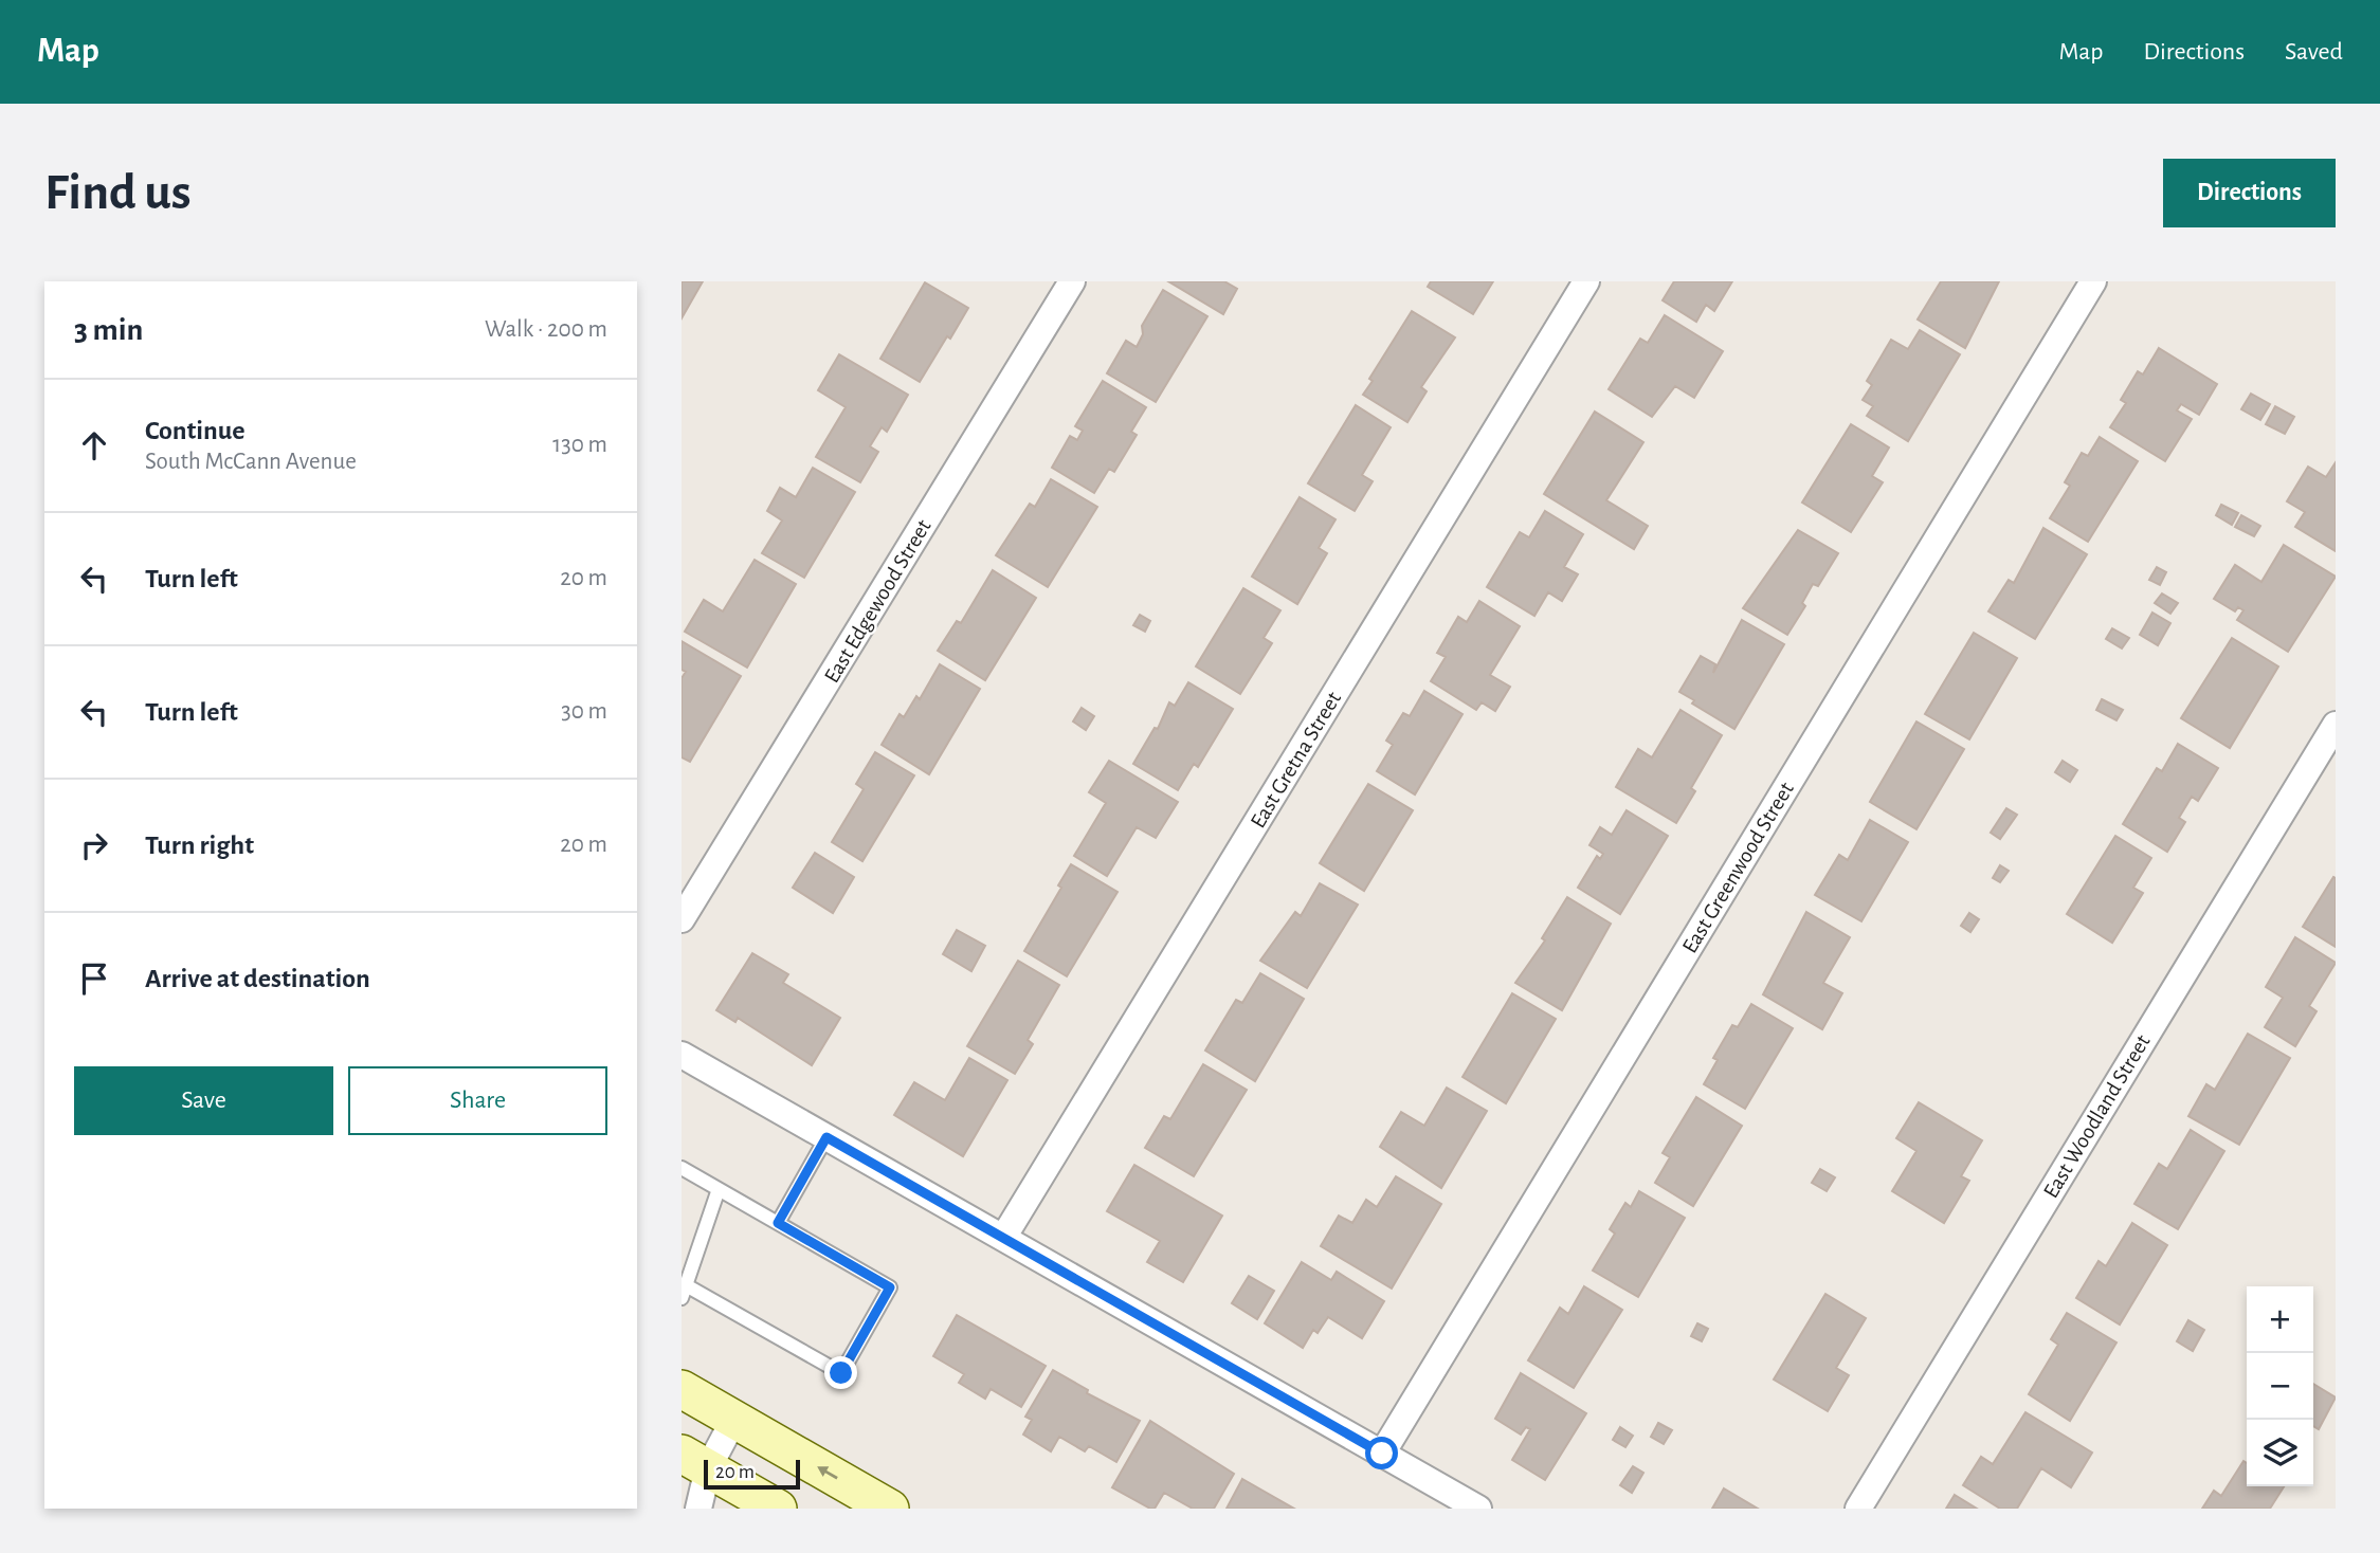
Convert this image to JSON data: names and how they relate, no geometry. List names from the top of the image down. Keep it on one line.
{"streets":{"street":["East Edgewood Street","East Gretna Street","East Greenwood Street","East Woodland Street"]},"scale_bar":"20 m","page":{"header":"Map","nav":["Map","Directions","Saved"],"buttons":["Directions",["Save","Share"]],"title":"Find us","heading":["3 min","Walk · 200 m"],"list":[["Continue","South McCann Avenue","130 m"],["Turn left","20 m"],["Turn left","30 m"],["Turn right","20 m"],"Arrive at destination"],"map_buttons":["+","−"],"scale":"20 m"}}
